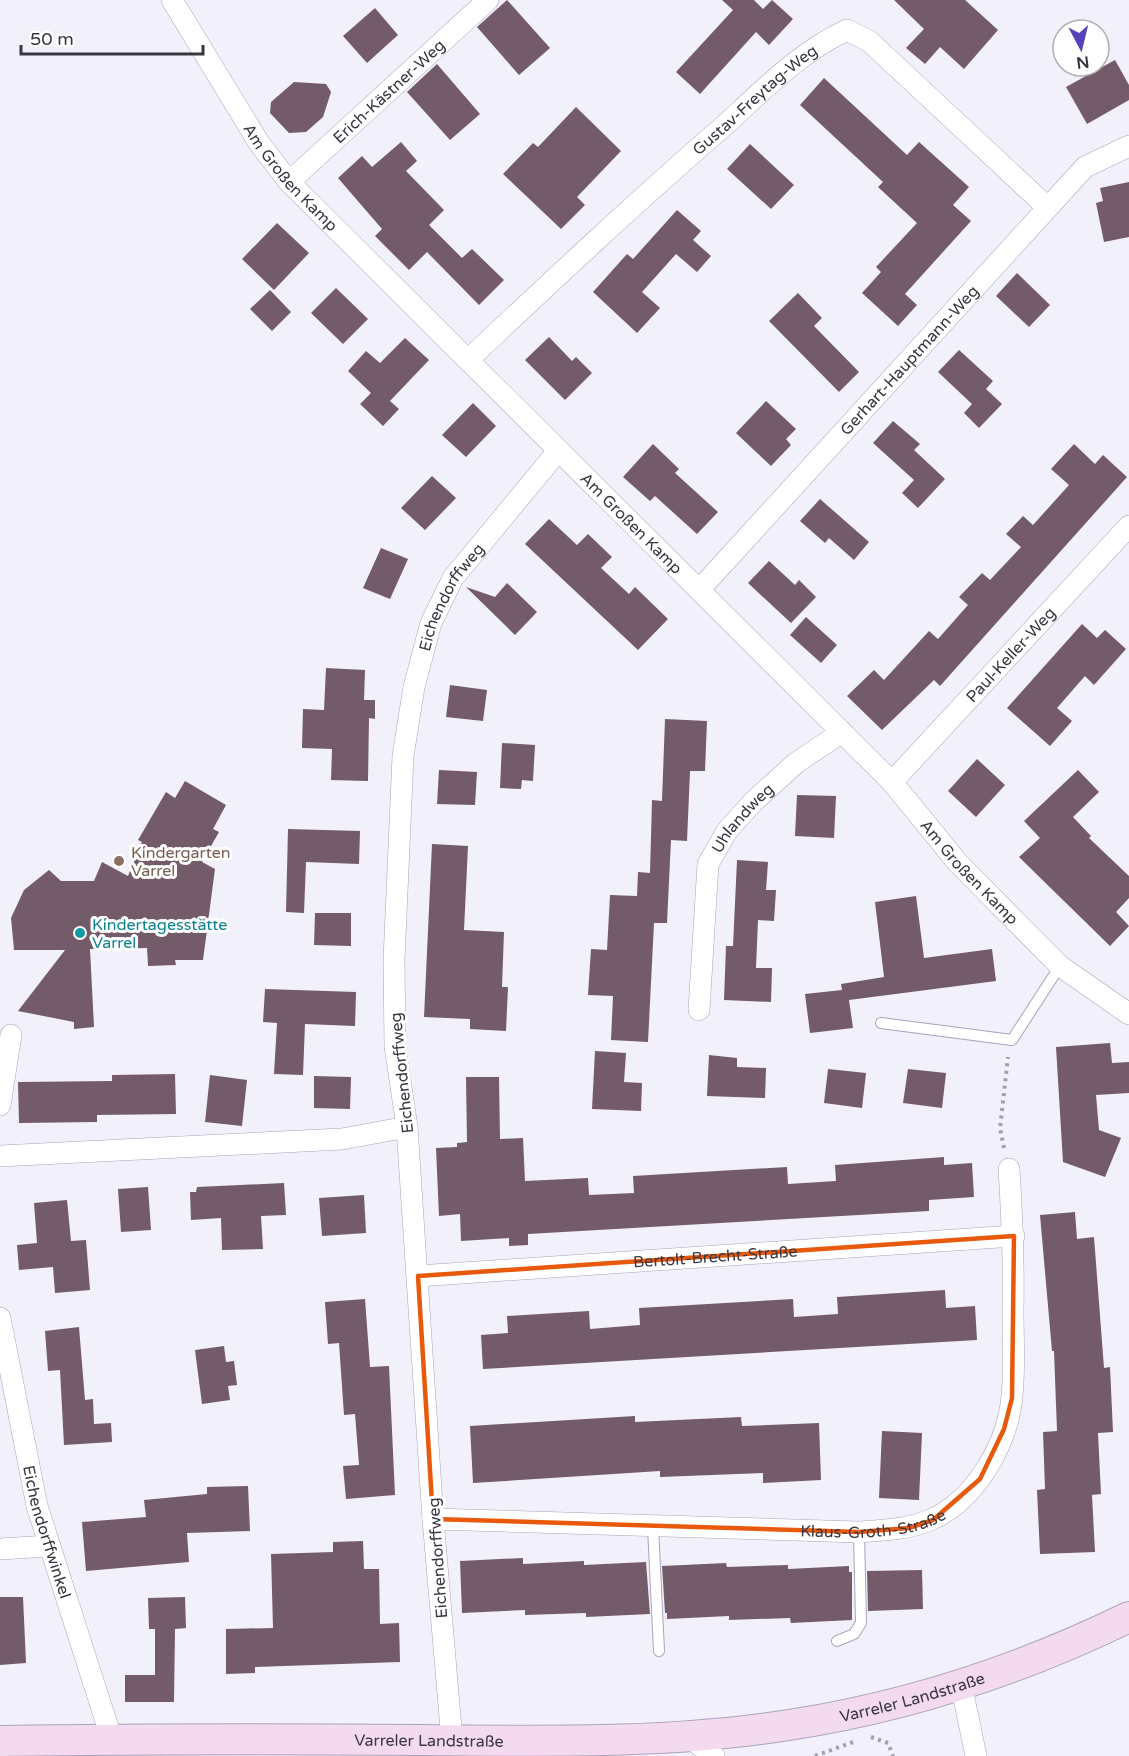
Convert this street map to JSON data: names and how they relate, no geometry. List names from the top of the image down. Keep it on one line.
{"streets":{"main road":["Varreler Landstraße"],"street":["Erich-Kästner-Weg","Gustav-Freytag-Weg","Am Großen Kamp","Gerhart-Hauptmann-Weg","Eichendorffweg","Paul-Keller-Weg","Uhlandweg","Bertolt-Brecht-Straße","Klaus-Groth-Straße","Eichendorffwinkel"]},"crossings":[["Erich-Kästner-Weg","Am Großen Kamp"],["Gustav-Freytag-Weg","Am Großen Kamp"],["Gustav-Freytag-Weg","Gerhart-Hauptmann-Weg"],["Am Großen Kamp","Gerhart-Hauptmann-Weg"],["Am Großen Kamp","Eichendorffweg"],["Am Großen Kamp","Paul-Keller-Weg"],["Am Großen Kamp","Uhlandweg"],["Eichendorffweg","Bertolt-Brecht-Straße"],["Eichendorffweg","Klaus-Groth-Straße"],["Eichendorffweg","Varreler Landstraße"],["Bertolt-Brecht-Straße","Klaus-Groth-Straße"],["Eichendorffwinkel","Varreler Landstraße"]],"places":["Kindergarten Varrel","Kindertagesstätte Varrel"],"scale_bar":"50 m","north":"bottom"}
